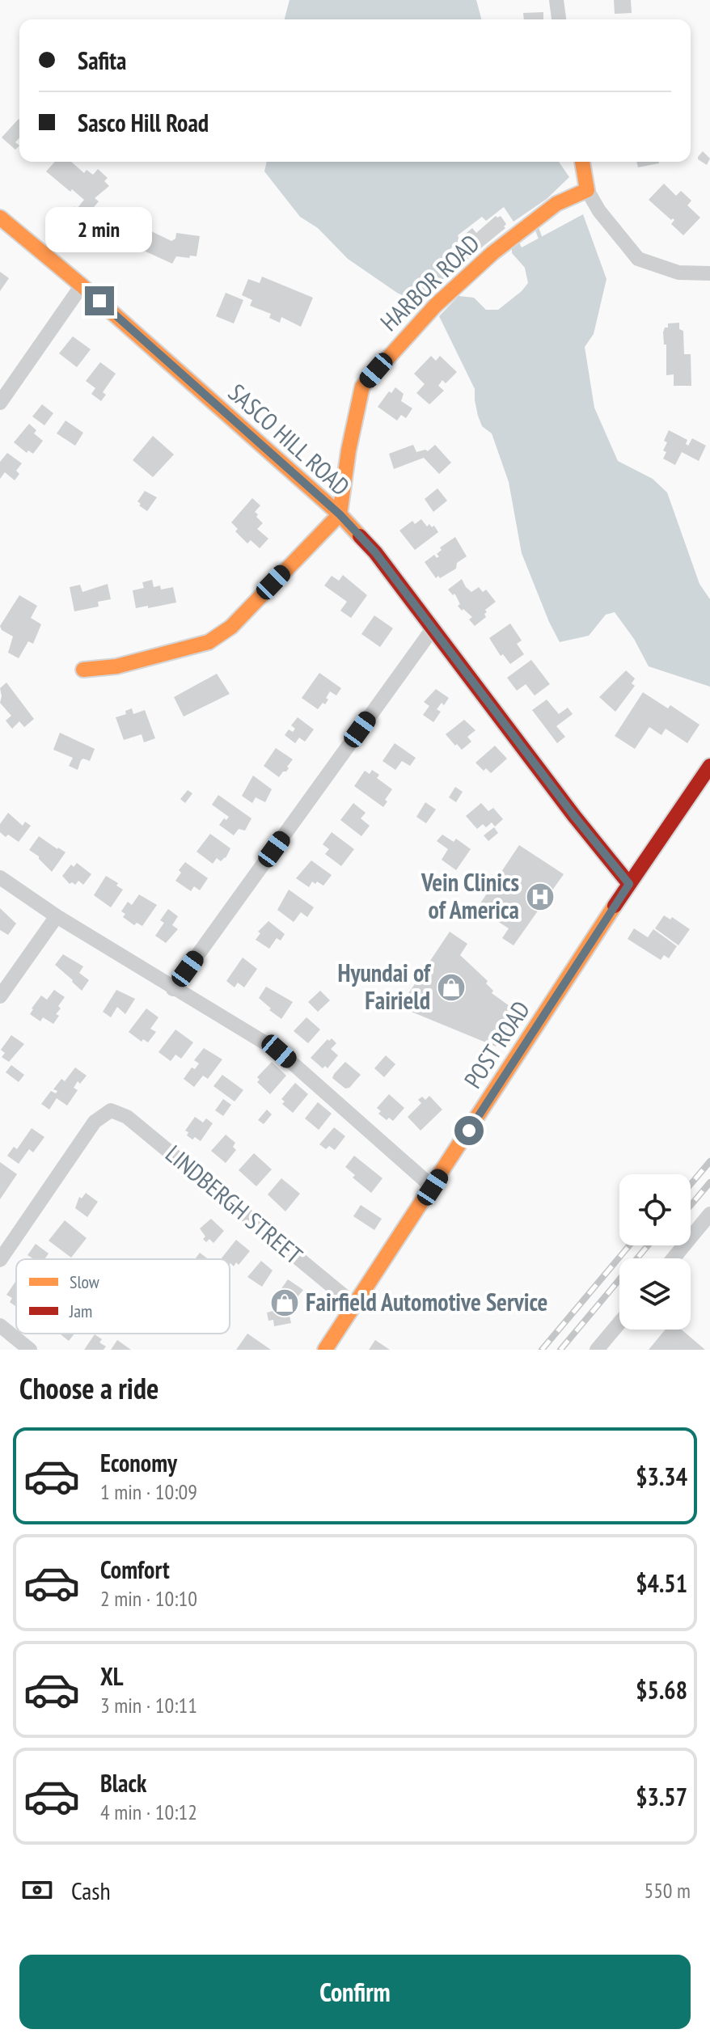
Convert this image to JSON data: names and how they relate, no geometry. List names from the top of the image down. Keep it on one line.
{"streets":{"street":["HARBOR ROAD","SASCO HILL ROAD","POST ROAD","LINDBERGH STREET"]},"crossings":[["HARBOR ROAD","SASCO HILL ROAD"],["SASCO HILL ROAD","POST ROAD"],["POST ROAD","LINDBERGH STREET"]],"places":{"hospital":["Vein Clinics of America"],"shop":["Hyundai of Fairield","Fairfield Automotive Service"]},"legend":["Slow","Jam"],"page":{"banner":["Safita","Sasco Hill Road"],"bubble":"2 min","heading":"Choose a ride","list":[{"name":"Economy","note":"1 min · 10:09","value":"$3.34"},{"name":"Comfort","note":"2 min · 10:10","value":"$4.51"},{"name":"XL","note":"3 min · 10:11","value":"$5.68"},{"name":"Black","note":"4 min · 10:12","value":"$3.57"}],"pay":["Cash","550 m"],"buttons":"Confirm"}}
